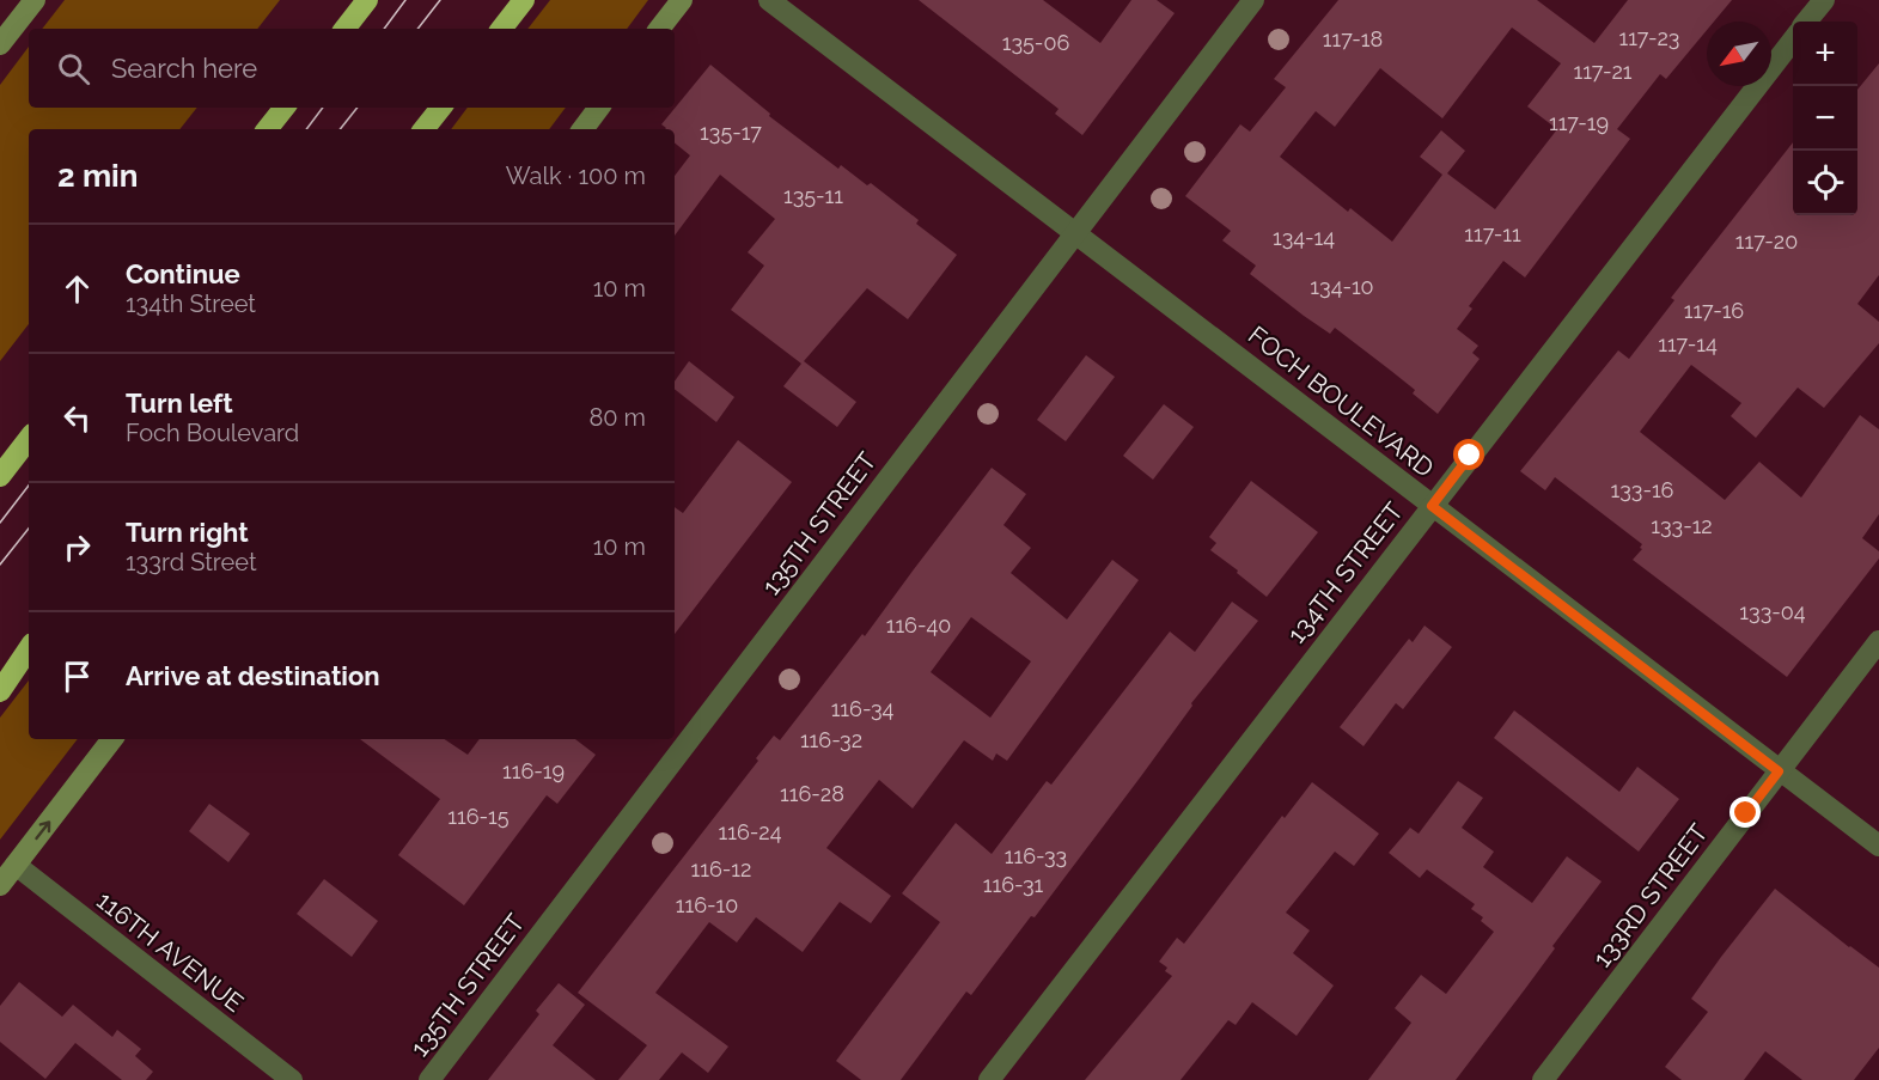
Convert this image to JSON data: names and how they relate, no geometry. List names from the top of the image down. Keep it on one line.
{"streets":{"street":["FOCH BOULEVARD","135TH STREET","134TH STREET","133RD STREET","116TH AVENUE"]},"crossings":[["FOCH BOULEVARD","135TH STREET"],["FOCH BOULEVARD","134TH STREET"],["FOCH BOULEVARD","133RD STREET"]],"house_numbers":["117-23","117-18","135-06","117-21","117-19","135-17","135-11","117-11","134-14","117-20","134-10","117-16","117-14","133-16","133-12","133-04","116-40","116-34","116-32","116-19","116-28","116-15","116-24","116-33","116-12","116-31","116-10"],"north":"bottom left","page":{"map_buttons":["+","−"],"search":"Search here","heading":["2 min","Walk · 100 m"],"list":[["Continue","134th Street","10 m"],["Turn left","Foch Boulevard","80 m"],["Turn right","133rd Street","10 m"],"Arrive at destination"]}}
